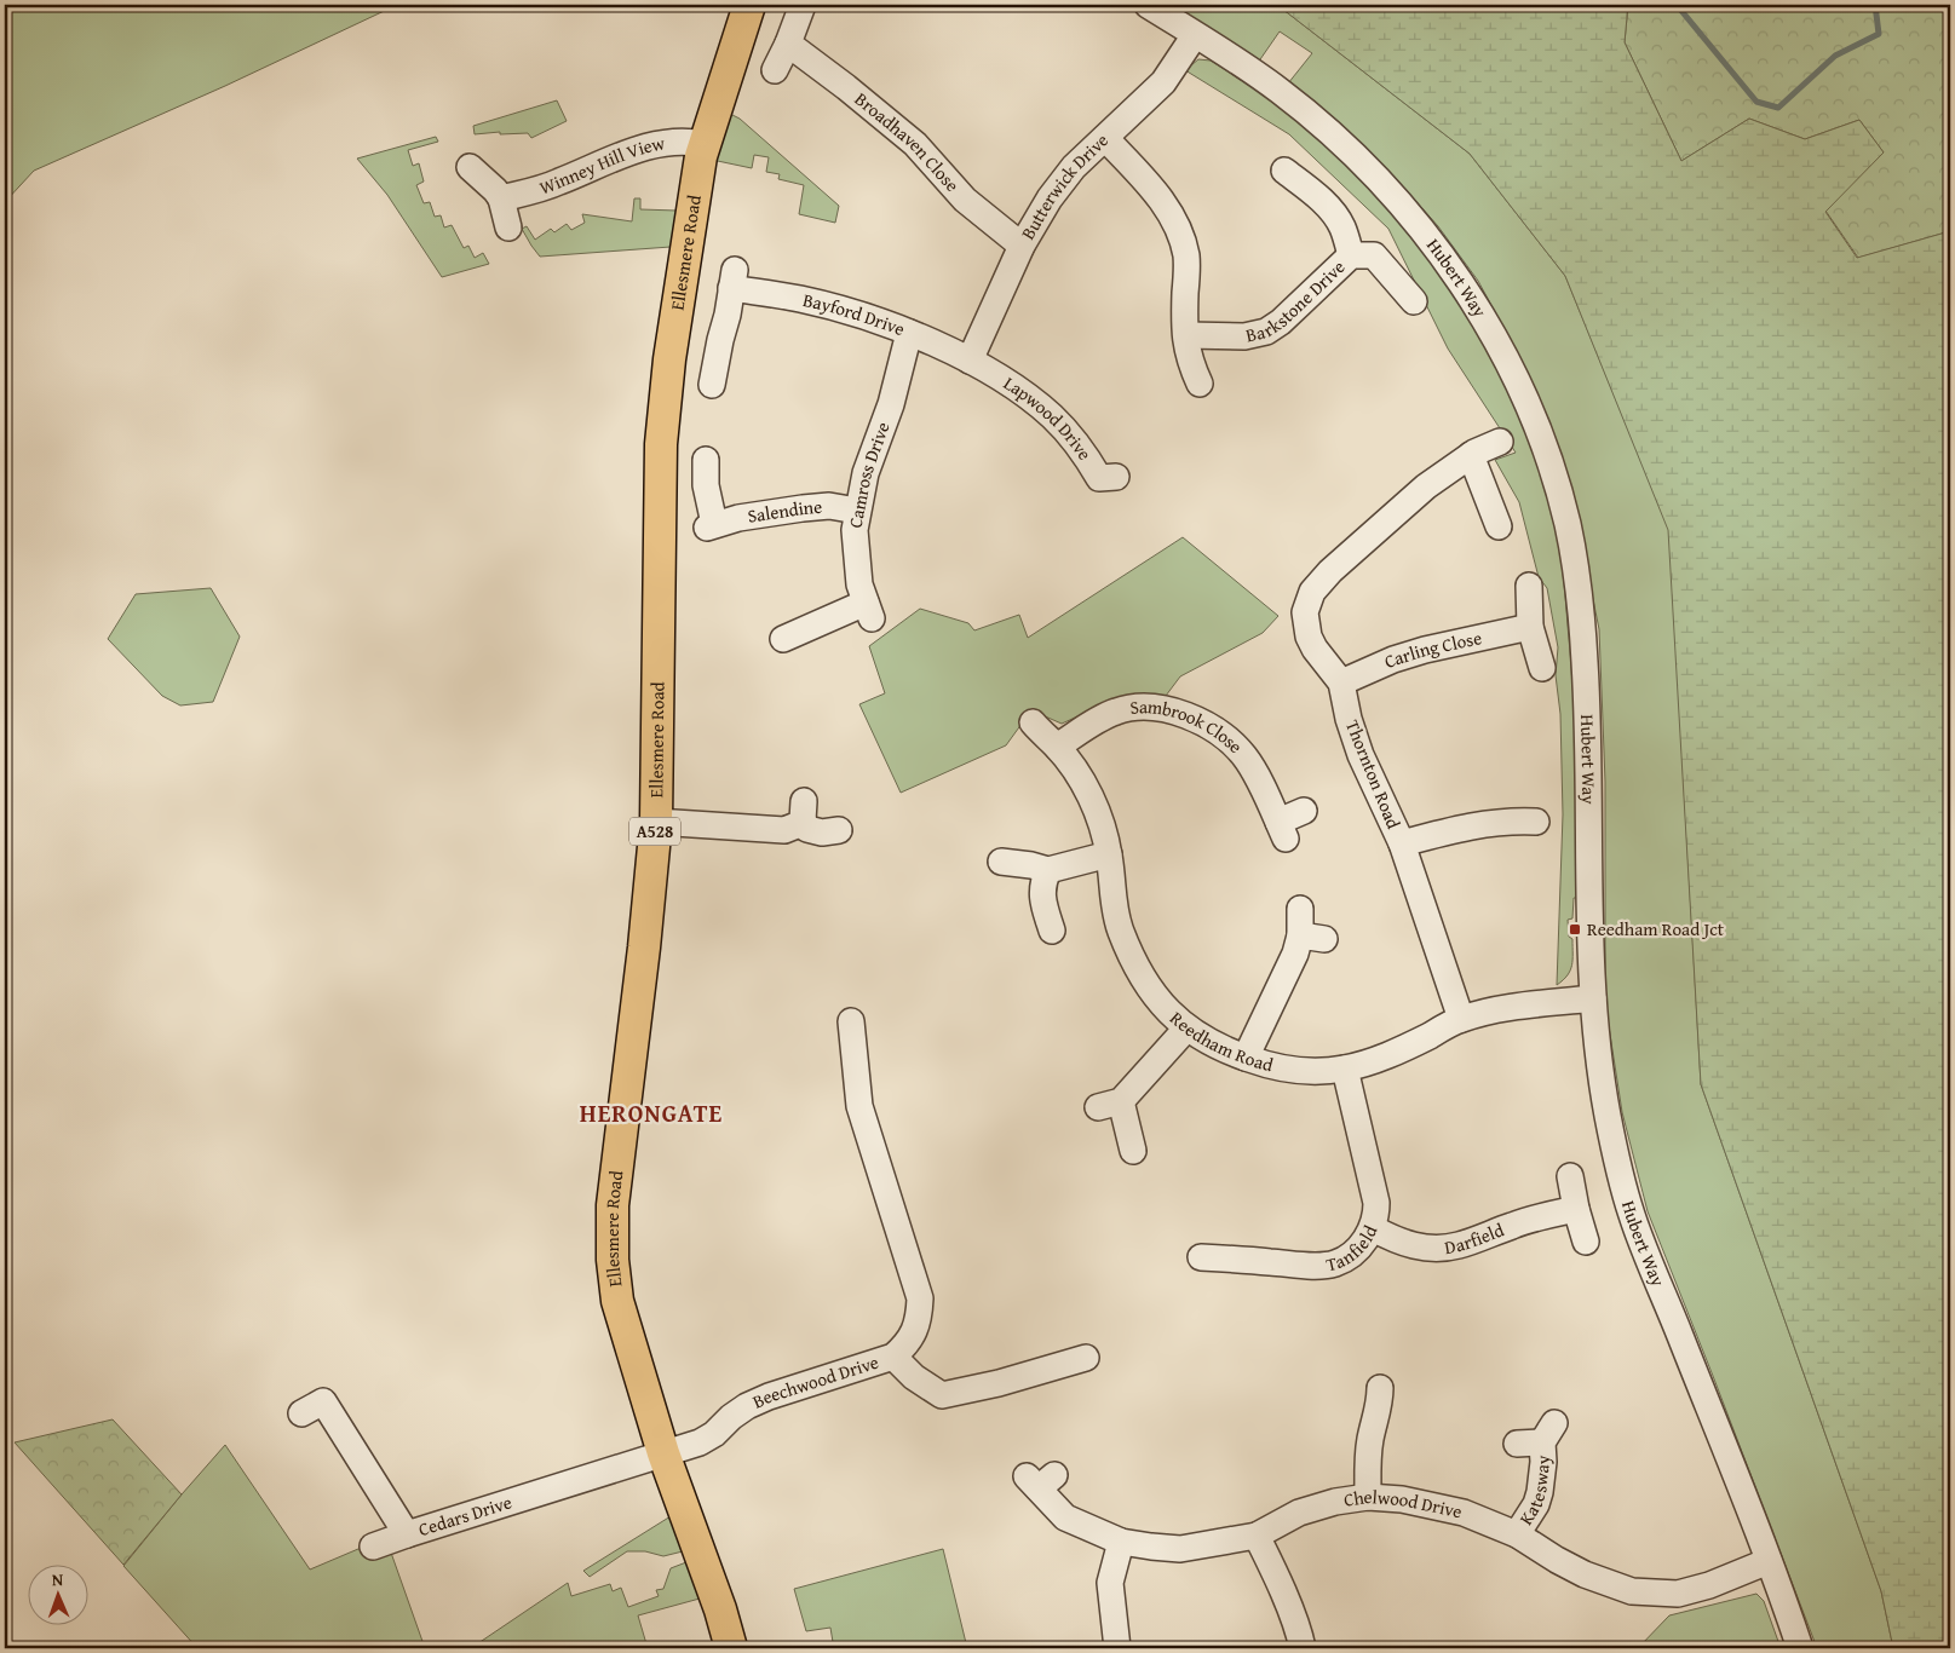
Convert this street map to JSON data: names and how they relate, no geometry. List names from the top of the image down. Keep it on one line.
{"streets":{"main road":["Ellesmere Road","A528"],"street":["Broadhaven Close","Winney Hill View","Butterwick Drive","Hubert Way","Barkstone Drive","Bayford Drive","Lapwood Drive","Camross Drive","Salendine","Carling Close","Sambrook Close","Thornton Road","Reedham Road","Darfield","Tanfield","Beechwood Drive","Katesway","Chelwood Drive","Cedars Drive"]},"crossings":[["Broadhaven Close","Butterwick Drive"],["Winney Hill View","Ellesmere Road"],["Butterwick Drive","Hubert Way"],["Butterwick Drive","Bayford Drive"],["Butterwick Drive","Lapwood Drive"],["Ellesmere Road","Beechwood Drive"],["Ellesmere Road","Cedars Drive"],["Hubert Way","Reedham Road"],["Hubert Way","Chelwood Drive"],["Bayford Drive","Lapwood Drive"],["Bayford Drive","Camross Drive"],["Camross Drive","Salendine"],["Carling Close","Thornton Road"],["Sambrook Close","Reedham Road"],["Thornton Road","Reedham Road"],["Reedham Road","Tanfield"],["Darfield","Tanfield"],["Beechwood Drive","Cedars Drive"],["Katesway","Chelwood Drive"]],"districts":["HERONGATE"],"places":{"transit":["Reedham Road Jct"]},"north":"top"}
